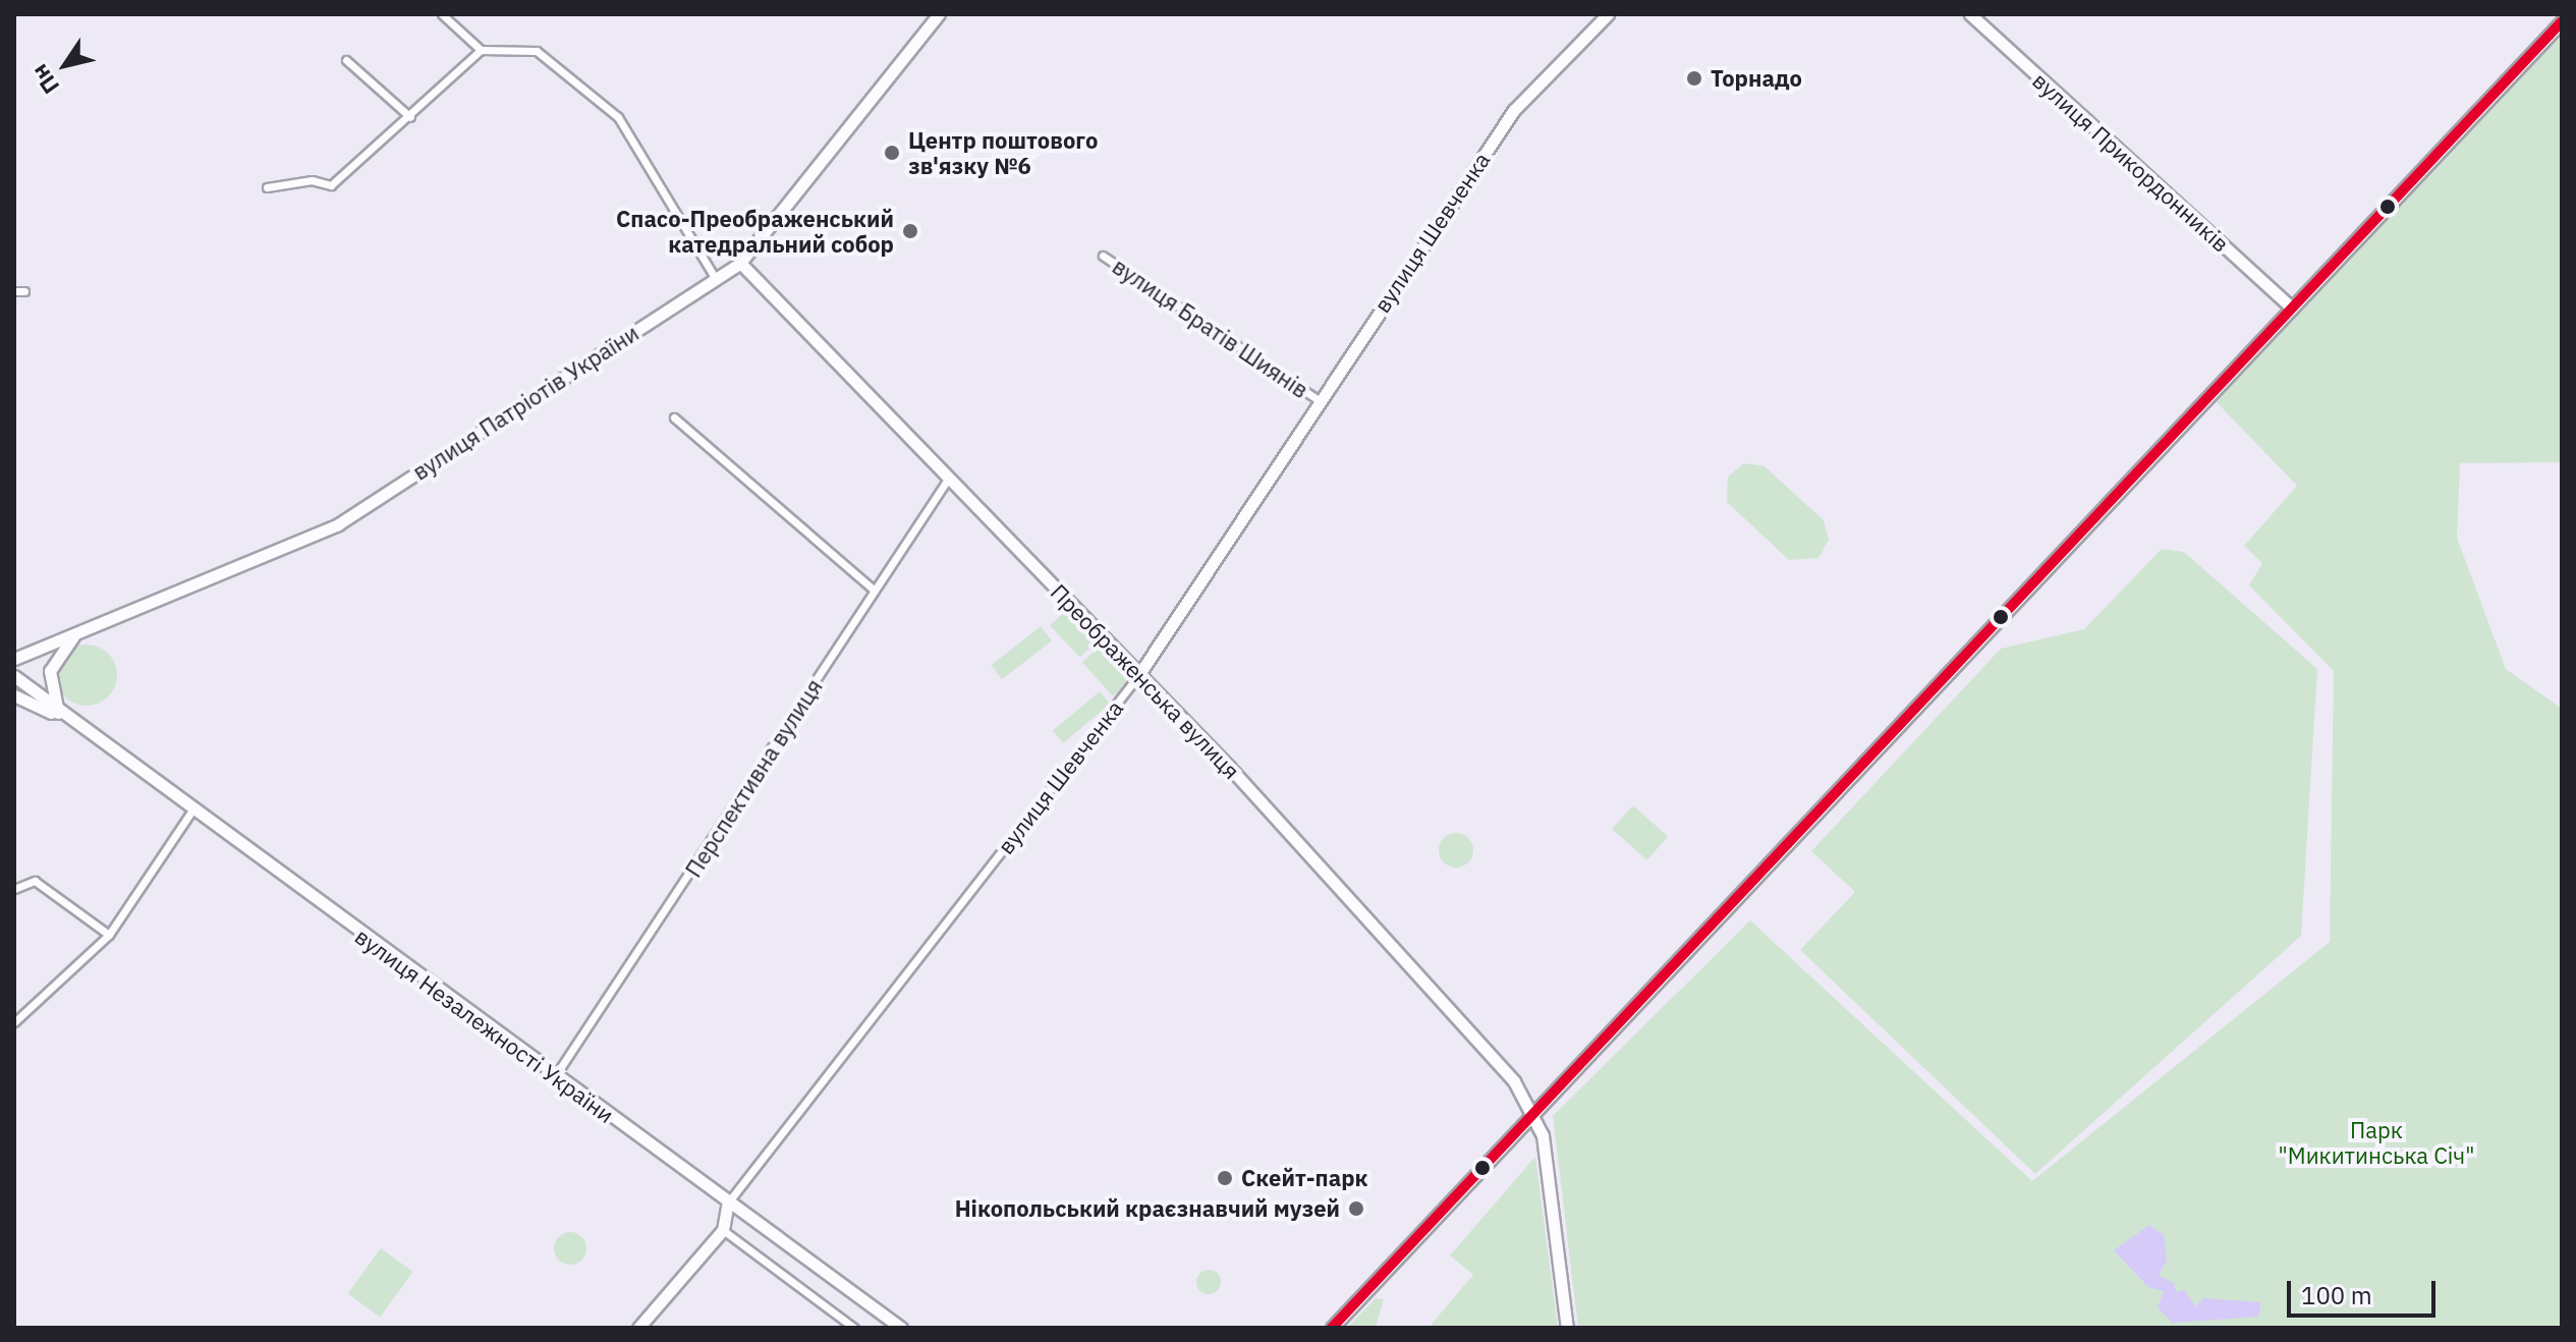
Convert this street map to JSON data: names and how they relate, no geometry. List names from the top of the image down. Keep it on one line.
{"streets":{"main road":["вулиця Прикордонників","вулиця Шевченка","вулиця Патріотів України","Преображенська вулиця","вулиця Незалежності України"],"street":["вулиця Братів Шиянів","Перспективна вулиця"]},"crossings":[["вулиця Шевченка","вулиця Братів Шиянів"],["вулиця Шевченка","Преображенська вулиця"],["вулиця Шевченка","вулиця Незалежності України"],["вулиця Патріотів України","Преображенська вулиця"],["Преображенська вулиця","Перспективна вулиця"],["Перспективна вулиця","вулиця Незалежності України"]],"parks":["Парк \"Микитинська Січ\""],"places":["Торнадо","Центр поштового зв'язку №6","Спасо-Преображенський катедральний собор","Скейт-парк","Нiкопольський краєзнавчий музей"],"scale_bar":"100 m","north":"bottom left"}
